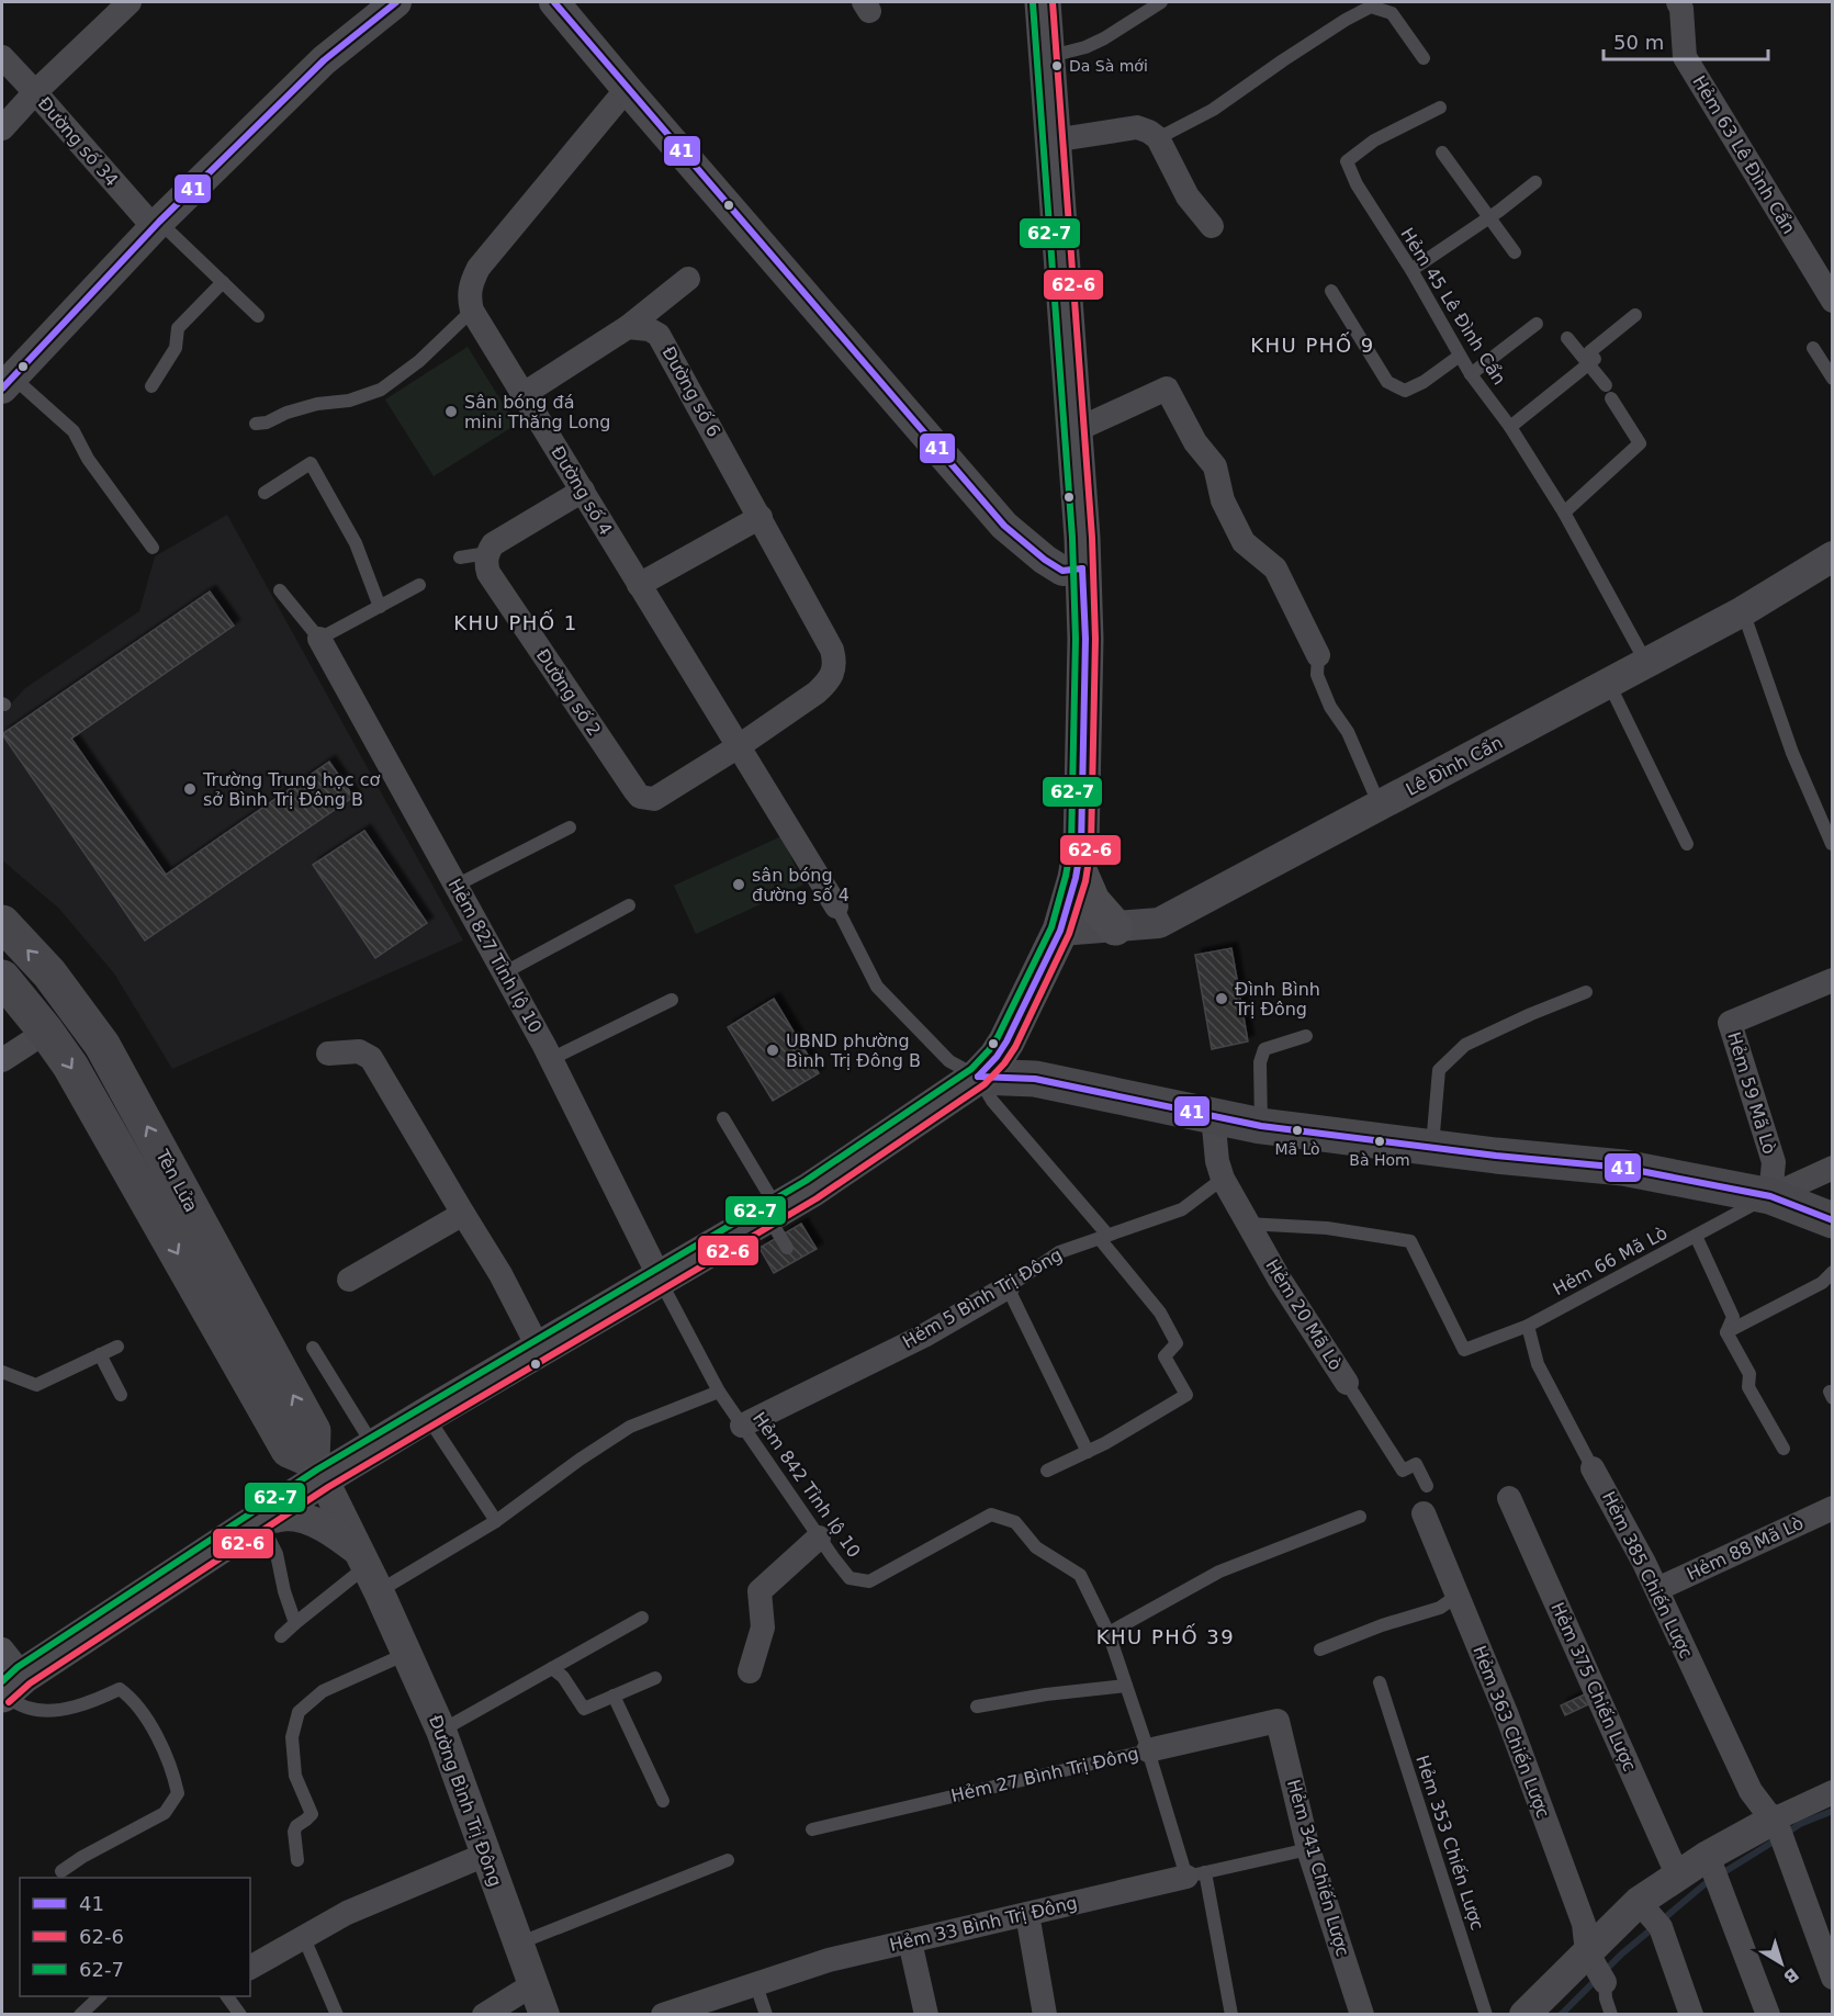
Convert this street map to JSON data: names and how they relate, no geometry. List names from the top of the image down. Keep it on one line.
{"streets":{"main road":["Tên Lửa"],"street":["Đường số 34","Hẻm 63 Lê Đình Cẩn","Đường số 6","Đường số 4","Đường số 2","Lê Đình Cẩn","Hẻm 827 Tỉnh lộ 10","Hẻm 59 Mã Lò","Hẻm 5 Bình Trị Đông","Hẻm 20 Mã Lò","Hẻm 88 Mã Lò","Hẻm 385 Chiến Lược","Hẻm 375 Chiến Lược","Hẻm 363 Chiến Lược","Hẻm 27 Bình Trị Đông","Đường Bình Trị Đông","Hẻm 341 Chiến Lược","Hẻm 33 Bình Trị Đông"],"lane":["Hẻm 45 Lê Đình Cẩn","Hẻm 66 Mã Lò","Hẻm 842 Tỉnh lộ 10","Hẻm 353 Chiến Lược"]},"crossings":[["Hẻm 45 Lê Đình Cẩn","Lê Đình Cẩn"],["Đường số 6","Đường số 4"],["Đường số 6","Đường số 2"],["Đường số 4","Đường số 2"],["Hẻm 827 Tỉnh lộ 10","Hẻm 842 Tỉnh lộ 10"],["Hẻm 59 Mã Lò","Hẻm 66 Mã Lò"],["Tên Lửa","Đường Bình Trị Đông"],["Hẻm 66 Mã Lò","Hẻm 20 Mã Lò"],["Hẻm 66 Mã Lò","Hẻm 385 Chiến Lược"],["Hẻm 5 Bình Trị Đông","Hẻm 20 Mã Lò"],["Hẻm 5 Bình Trị Đông","Hẻm 842 Tỉnh lộ 10"],["Hẻm 842 Tỉnh lộ 10","Hẻm 27 Bình Trị Đông"],["Hẻm 842 Tỉnh lộ 10","Hẻm 33 Bình Trị Đông"],["Hẻm 88 Mã Lò","Hẻm 385 Chiến Lược"],["Hẻm 27 Bình Trị Đông","Hẻm 341 Chiến Lược"],["Hẻm 341 Chiến Lược","Hẻm 33 Bình Trị Đông"]],"districts":["KHU PHỐ 9","KHU PHỐ 1","KHU PHỐ 39"],"places":["Da Sà mới","Sân bóng đá mini Thăng Long","Trường Trung học cơ sở Bình Trị Đông B","sân bóng đường số 4","Đình Bình Trị Đông","UBND phường Bình Trị Đông B","Mã Lò","Bà Hom"],"lines":["transit line 41","transit line 62-6","transit line 62-7"],"legend":["41","62-6","62-7"],"scale_bar":"50 m","north":"bottom right"}
